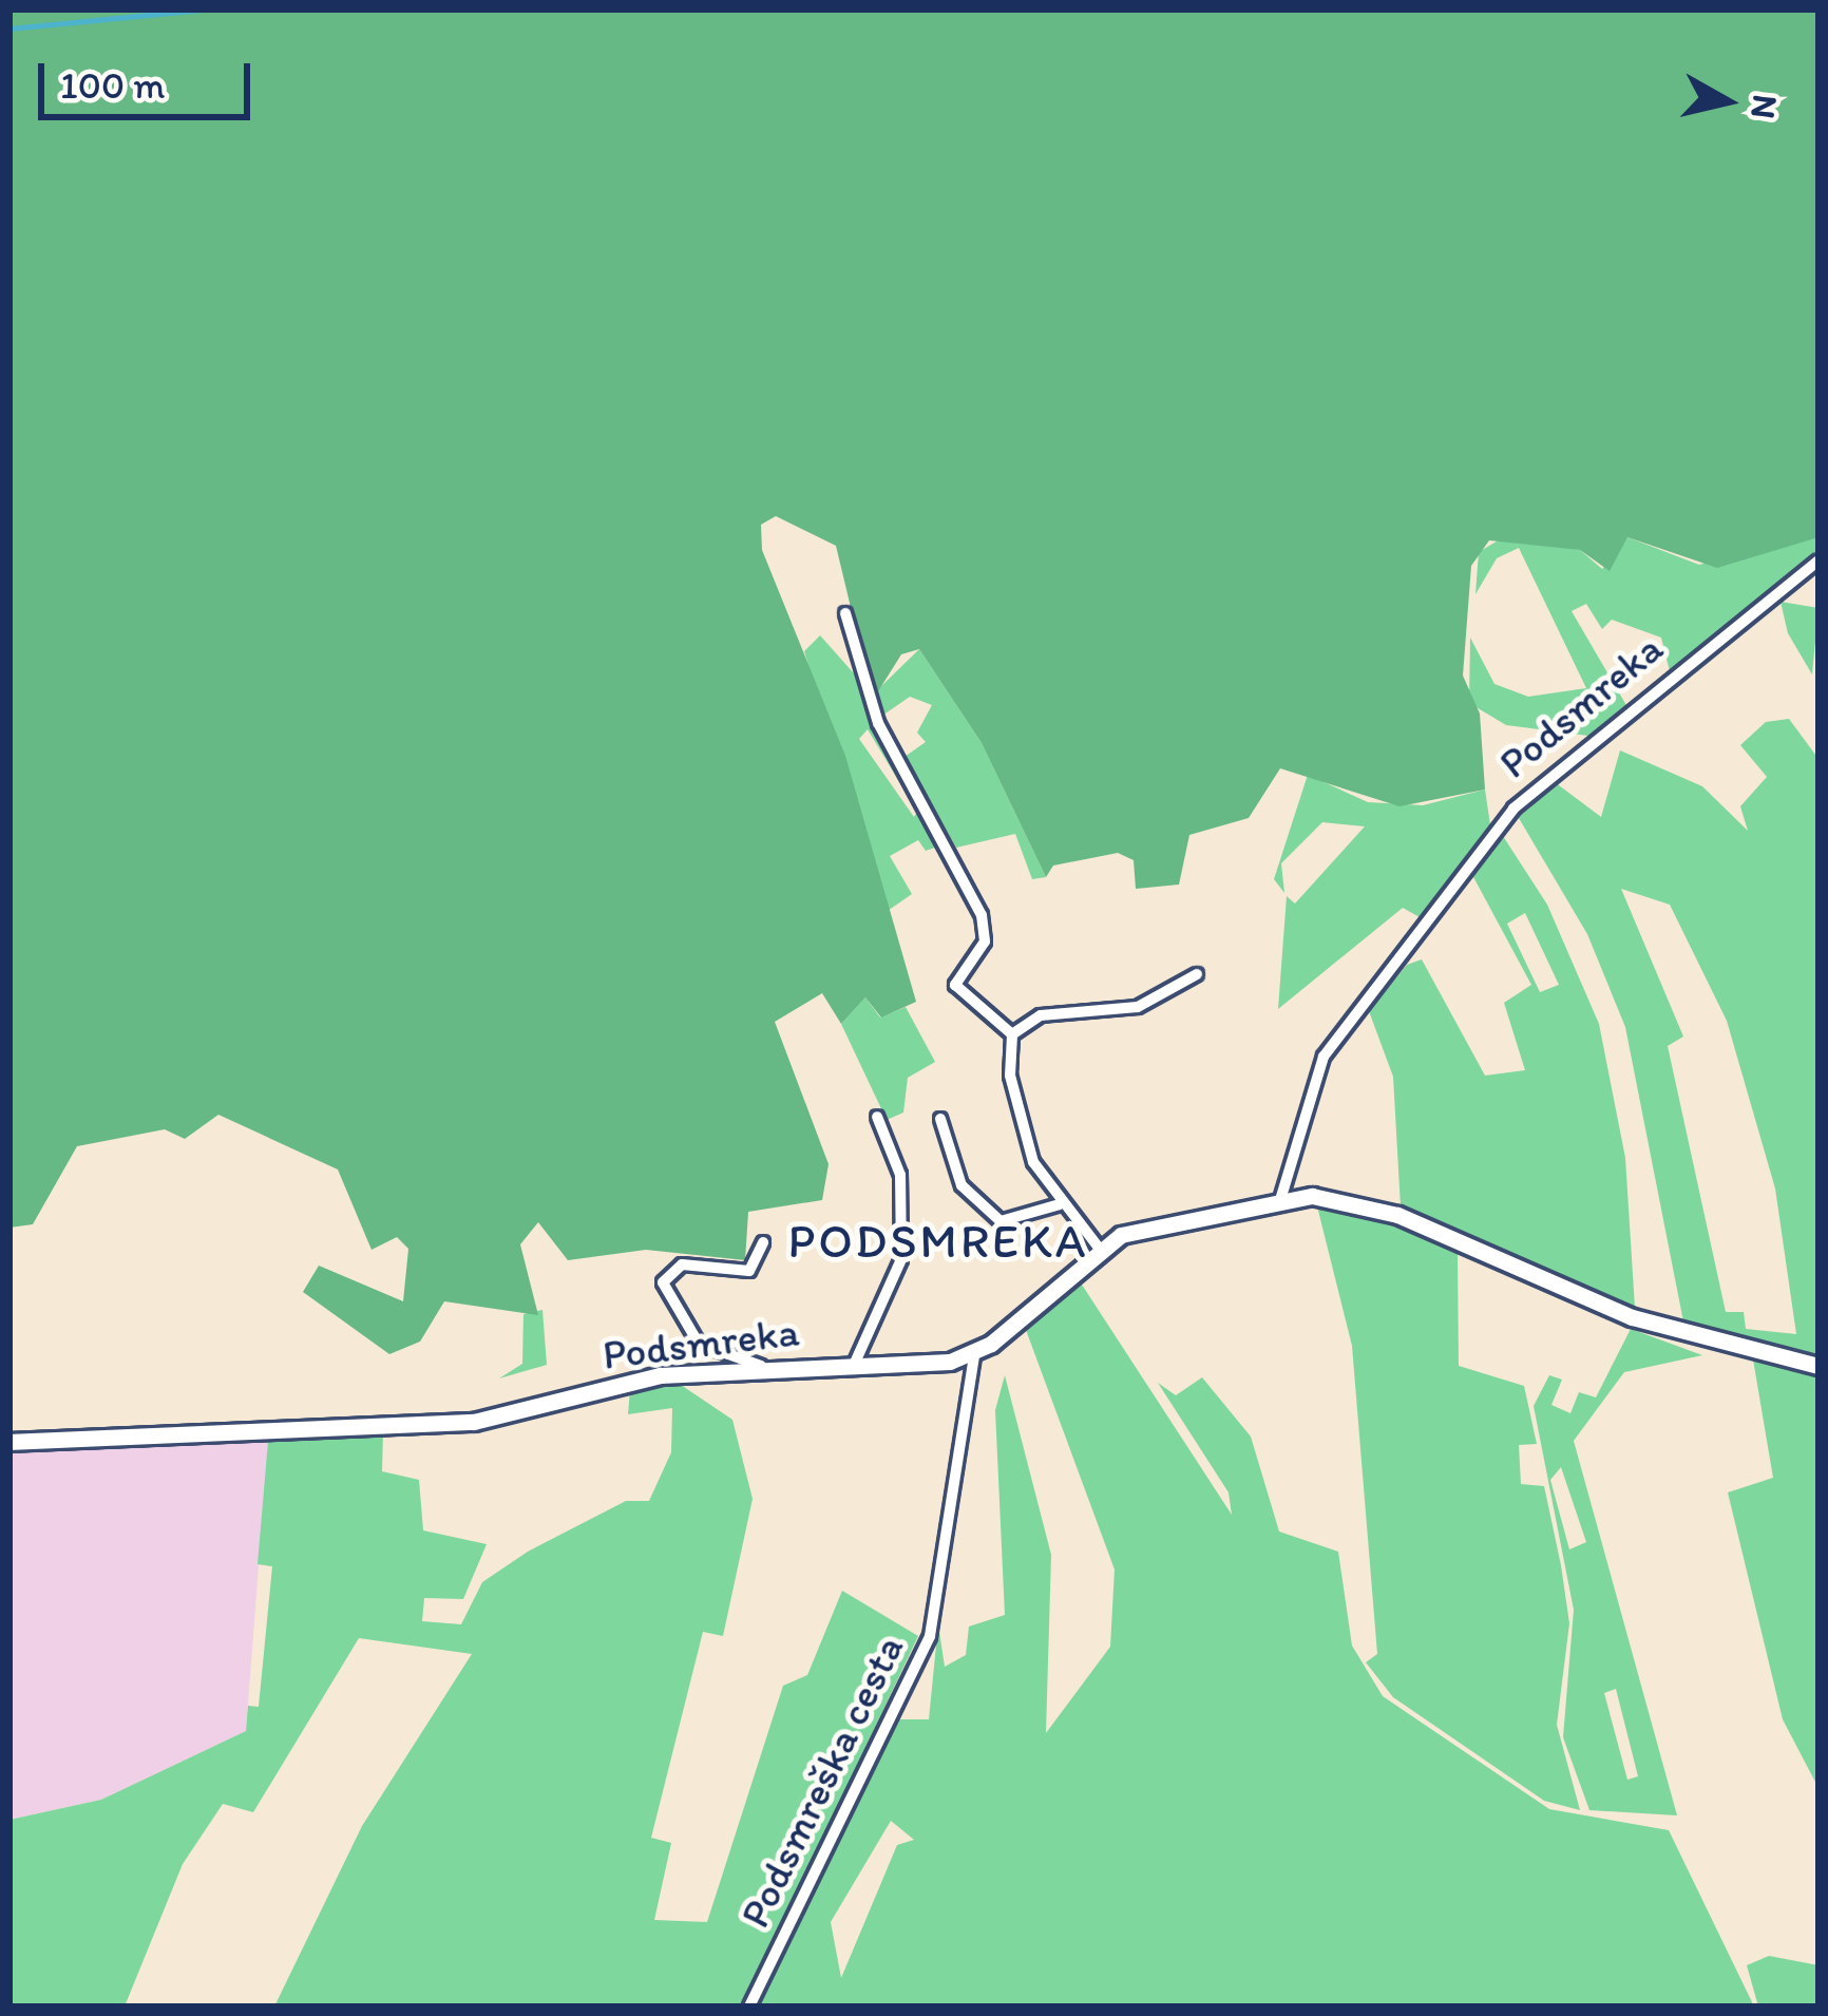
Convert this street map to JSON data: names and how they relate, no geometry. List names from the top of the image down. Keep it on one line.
{"streets":{"street":["Podsmreka","Podsmreška cesta"]},"crossings":[["Podsmreka","Podsmreška cesta"]],"districts":["PODSMREKA"],"scale_bar":"100 m","north":"right"}
